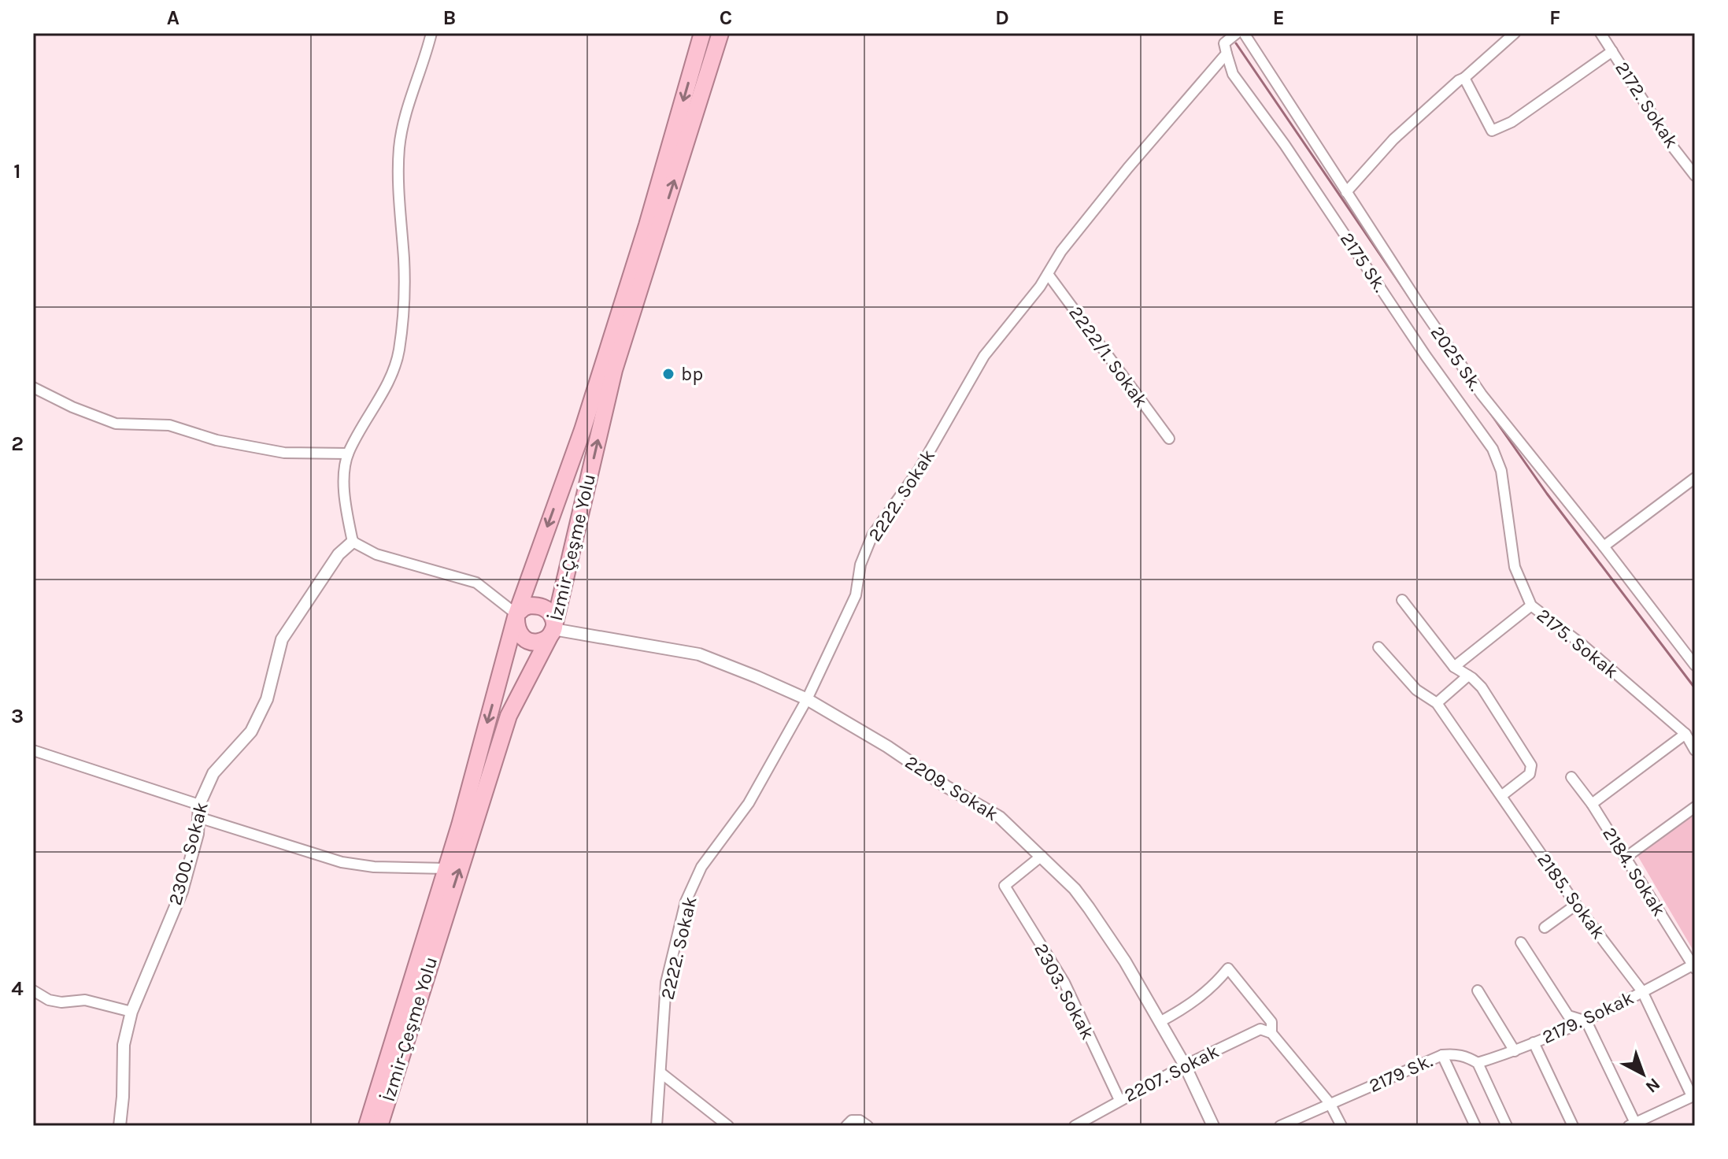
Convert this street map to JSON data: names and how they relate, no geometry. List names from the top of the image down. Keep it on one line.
{"streets":{"highway":["İzmir-Çeşme Yolu"],"street":["2172. Sokak","2175 Sk.","2222/1. Sokak","2025 Sk.","2222. Sokak","2175. Sokak","2209. Sokak","2300. Sokak","2184. Sokak","2185. Sokak","2303. Sokak","2179. Sokak","2207. Sokak","2179 Sk."]},"crossings":[["2175 Sk.","2222. Sokak"],["2175 Sk.","2175. Sokak"],["2222/1. Sokak","2222. Sokak"],["2222. Sokak","2209. Sokak"],["İzmir-Çeşme Yolu","2209. Sokak"],["2209. Sokak","2303. Sokak"],["2209. Sokak","2207. Sokak"],["2184. Sokak","2179. Sokak"],["2185. Sokak","2179. Sokak"],["2303. Sokak","2207. Sokak"]],"places":["bp"],"north":"bottom right","grid":{"columns":["A","B","C","D","E","F"],"rows":["1","2","3","4"]}}
